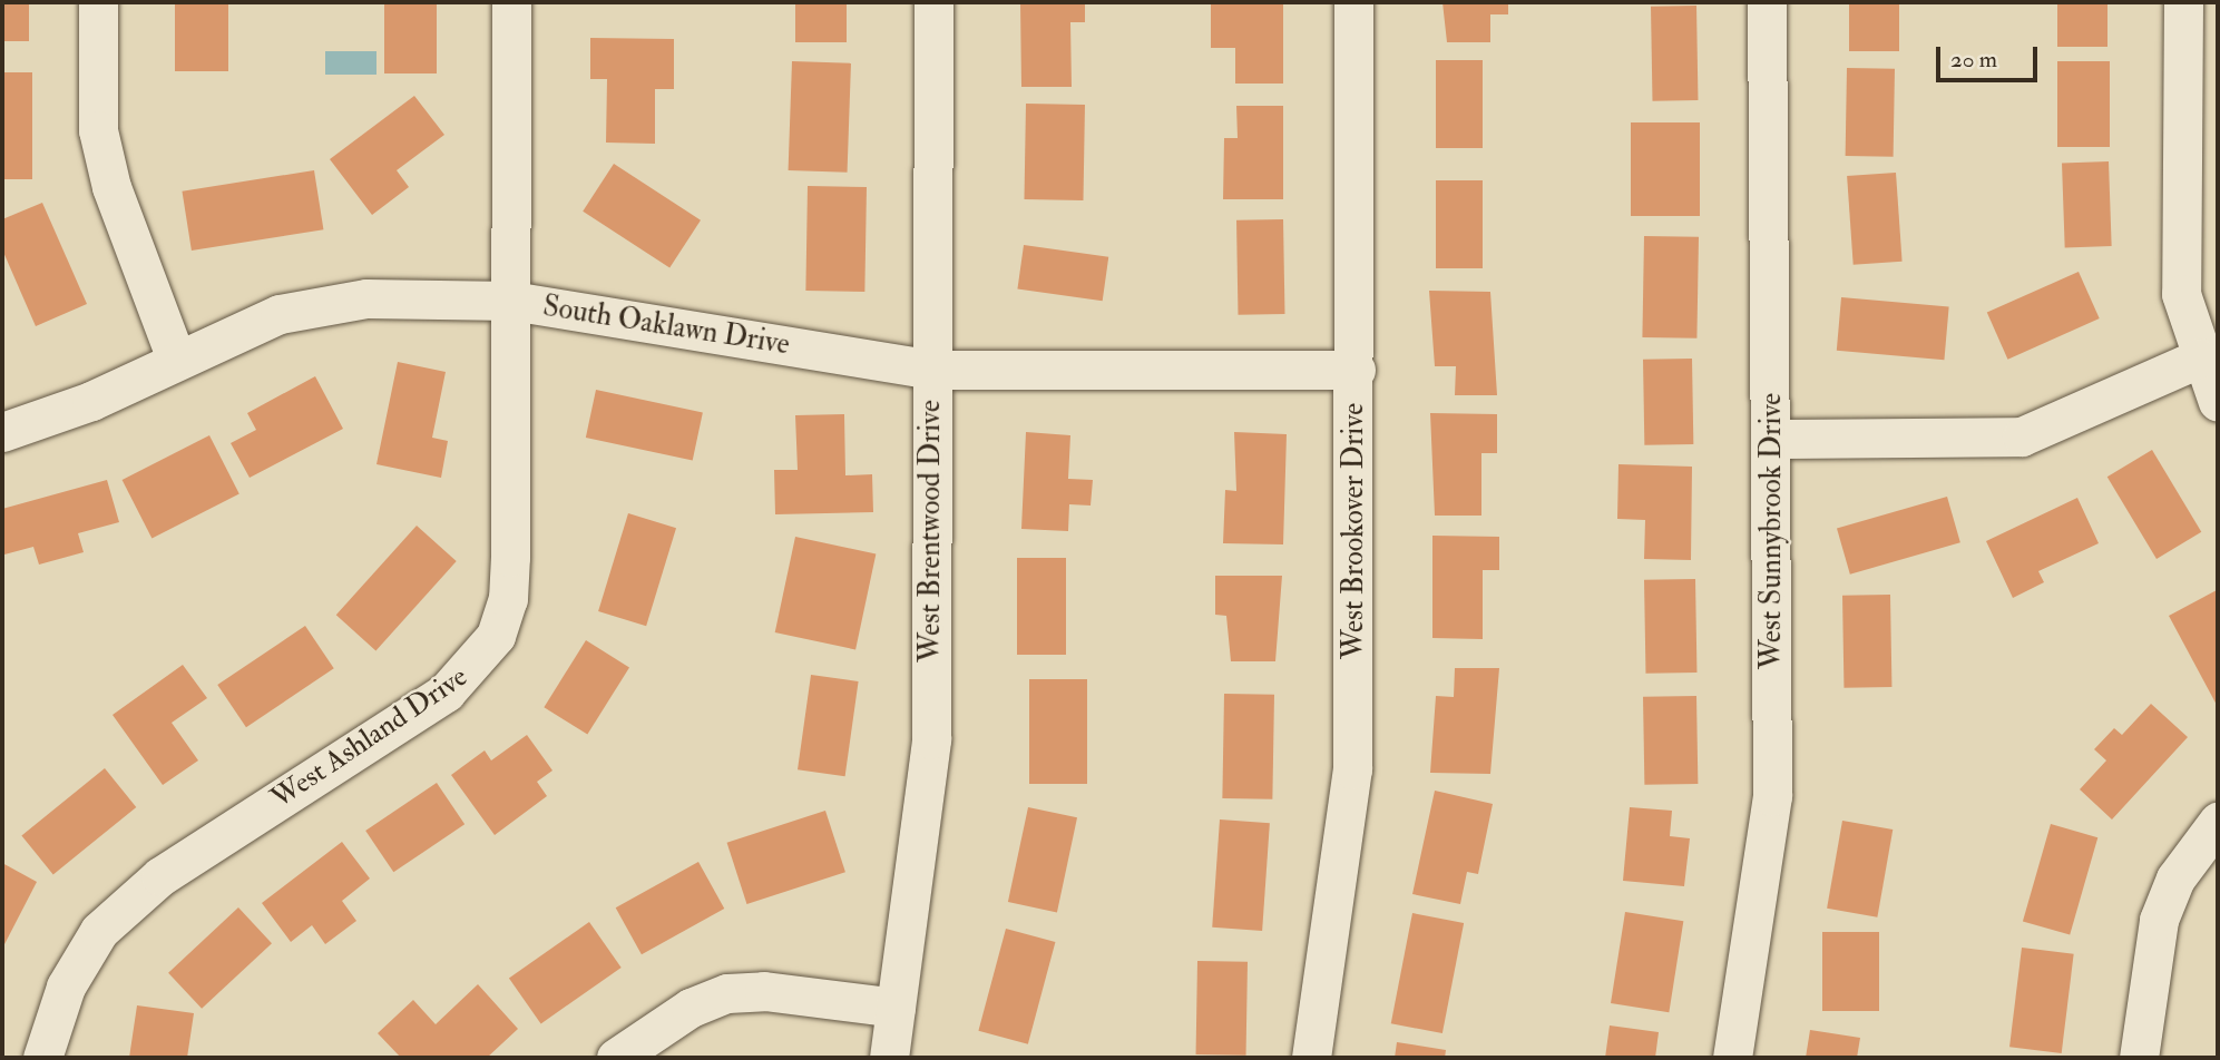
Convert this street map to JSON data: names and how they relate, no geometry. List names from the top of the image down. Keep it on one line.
{"streets":{"street":["South Oaklawn Drive","West Brentwood Drive","West Brookover Drive","West Sunnybrook Drive","West Ashland Drive"]},"crossings":[["South Oaklawn Drive","West Brentwood Drive"],["South Oaklawn Drive","West Brookover Drive"],["South Oaklawn Drive","West Ashland Drive"]],"scale_bar":"20 m"}
